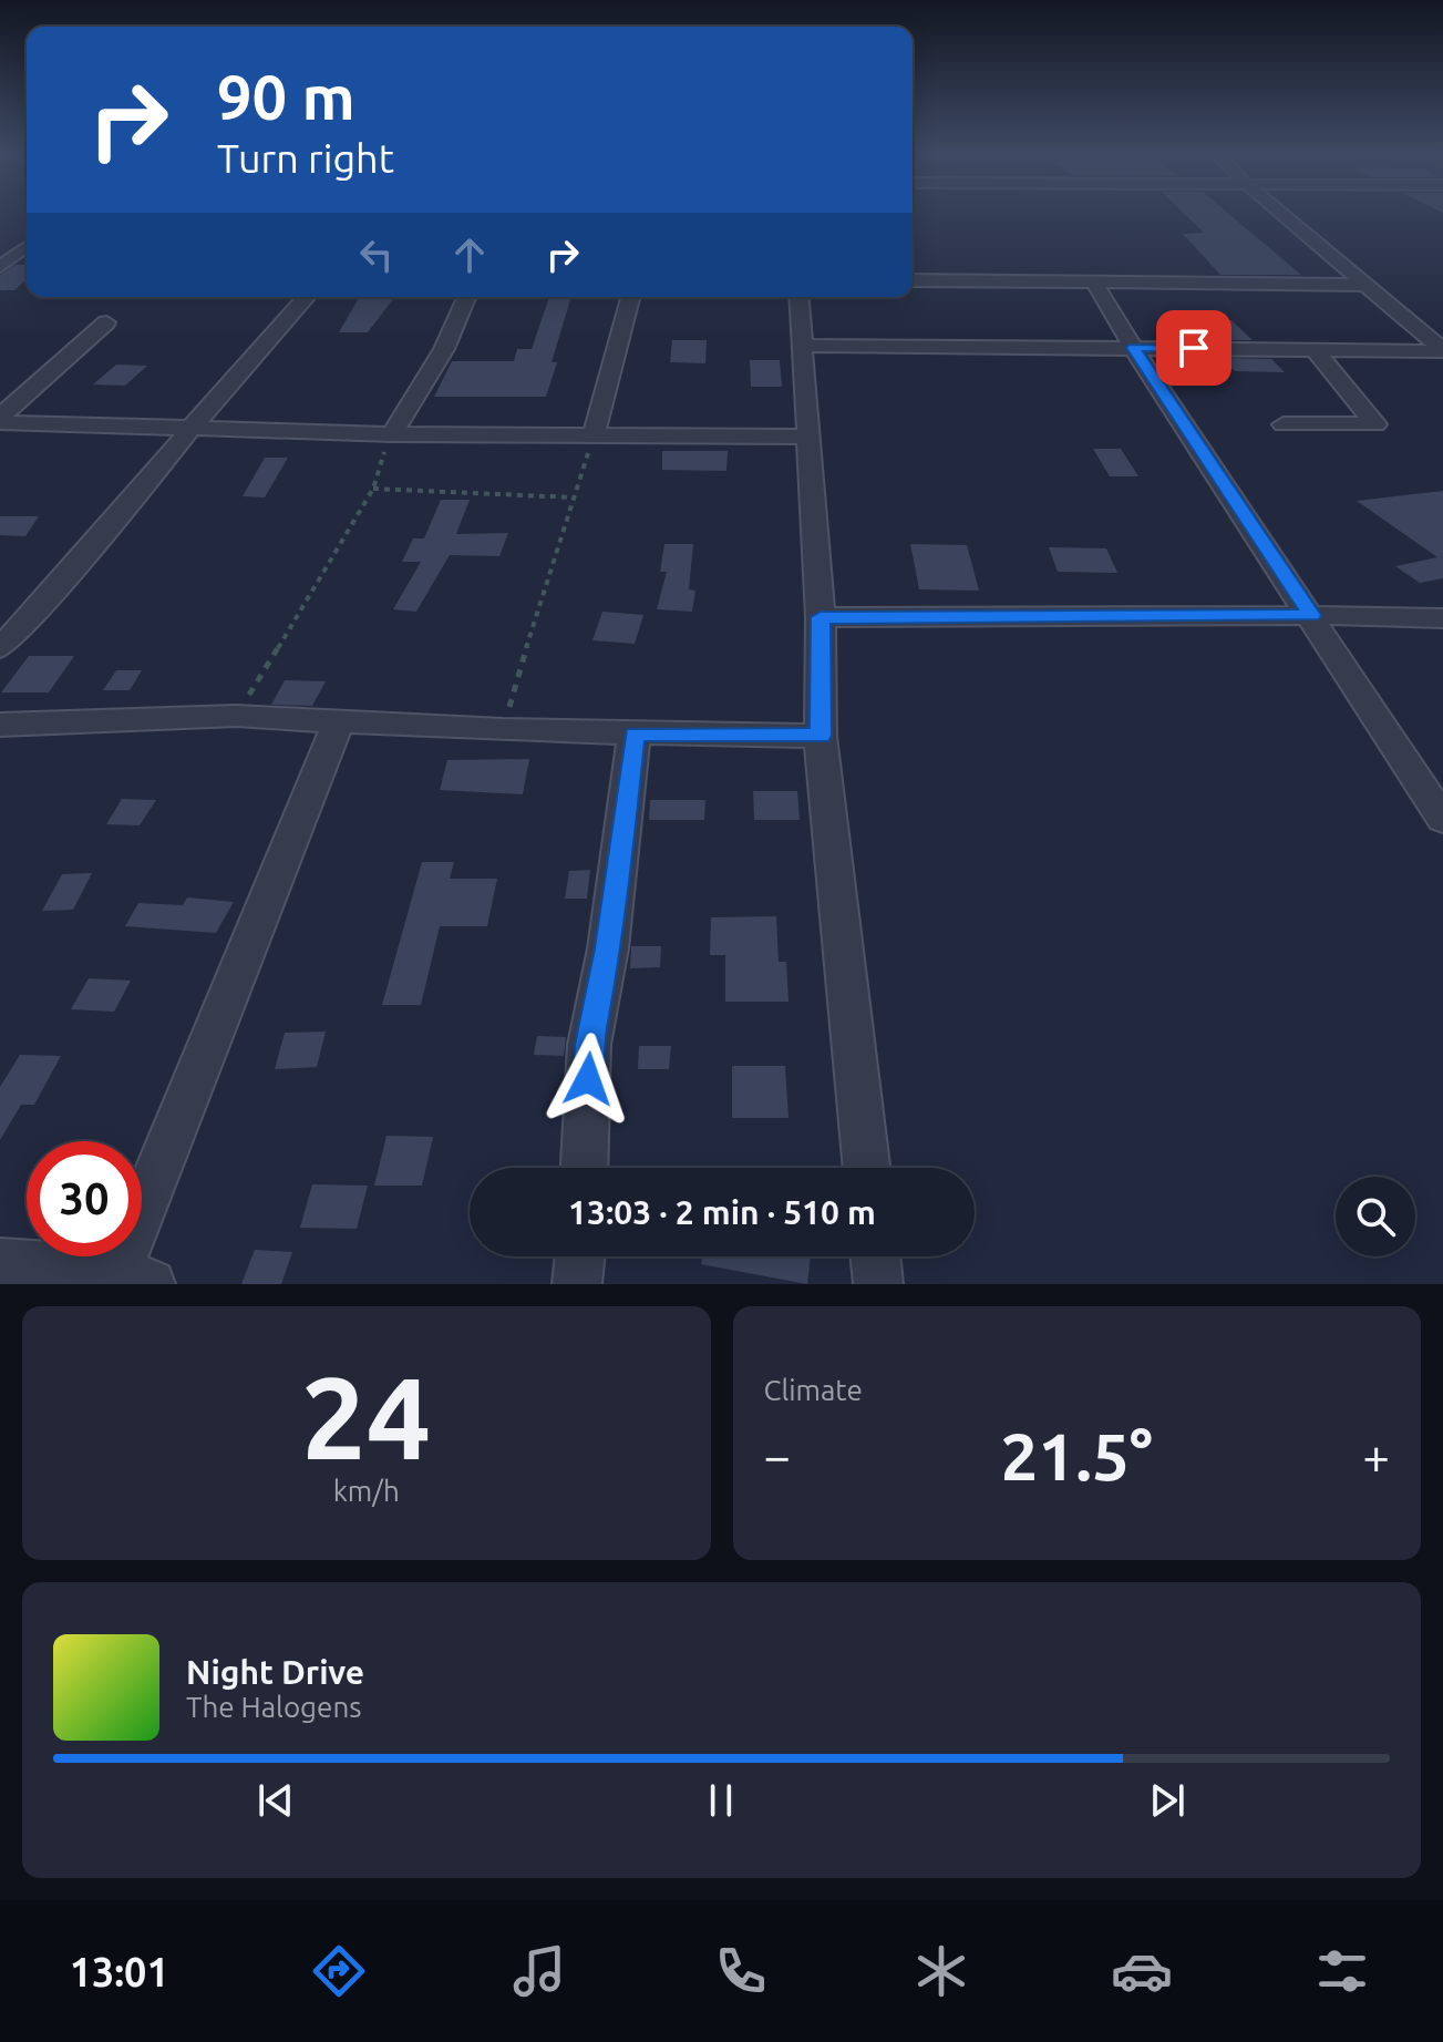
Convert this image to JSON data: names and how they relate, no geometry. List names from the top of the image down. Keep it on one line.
{"page":{"turn":["90 m","Turn right"],"limit":"30","trip":"13:03 · 2 min · 510 m","tile":[["24","km/h"],"Climate"],"heat":["−","21.5°","+"],"song":["Night Drive","The Halogens"],"tabs":"13:01"}}
